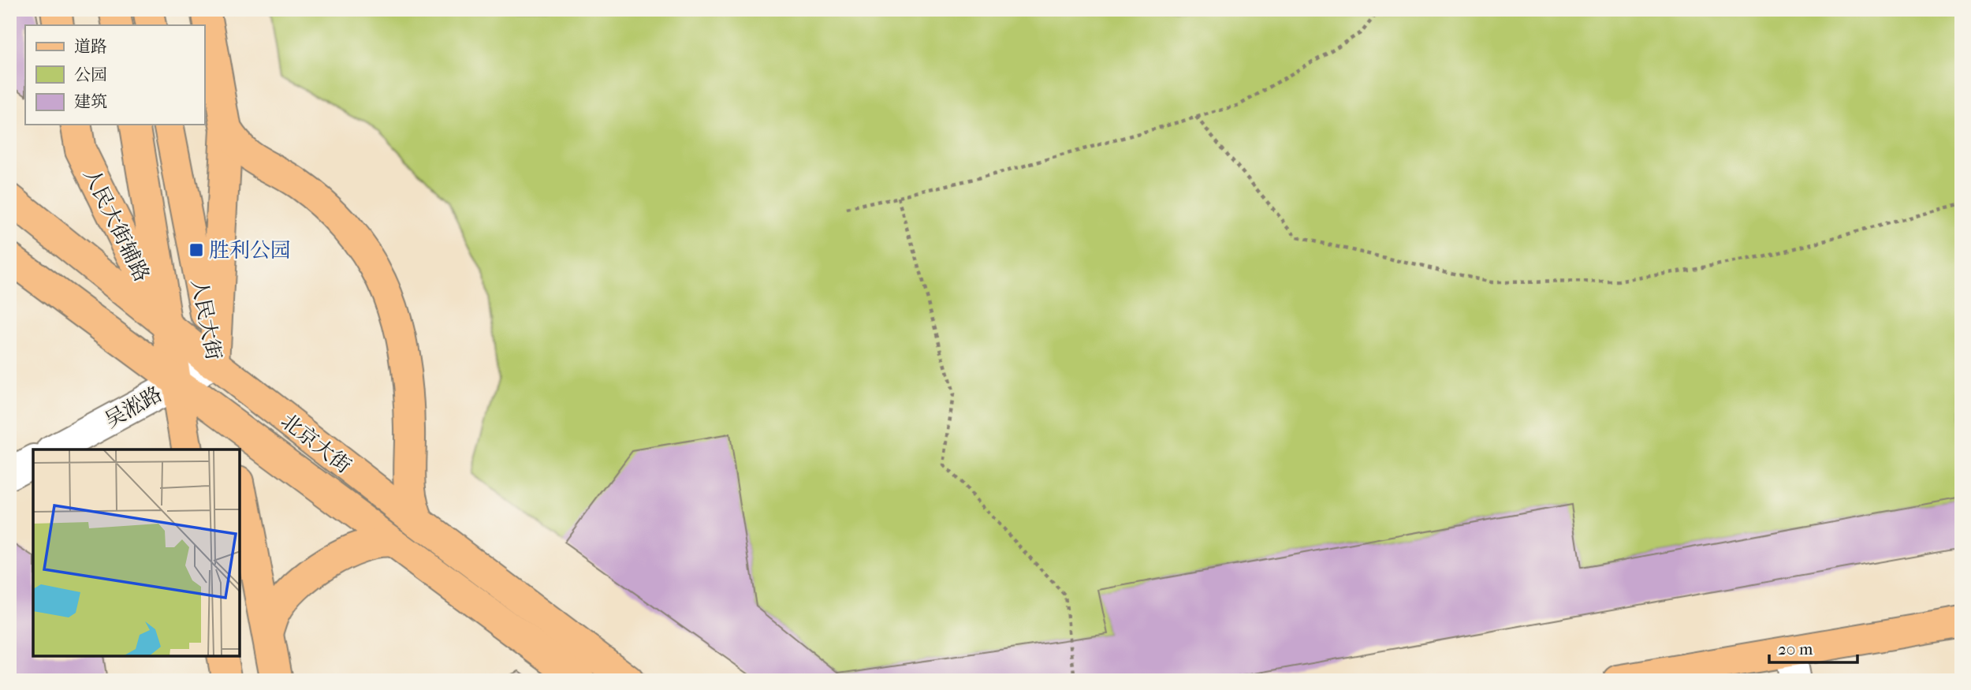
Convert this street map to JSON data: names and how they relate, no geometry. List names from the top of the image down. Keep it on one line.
{"streets":{"main road":["人民大街辅路","人民大街","北京大街"],"street":["吴淞路"]},"crossings":[["人民大街辅路","人民大街"],["人民大街辅路","北京大街"],["人民大街","吴淞路"],["人民大街","北京大街"],["吴淞路","北京大街"]],"places":{"transit":["胜利公园"]},"legend":["道路","公园","建筑"],"scale_bar":"20 m"}
